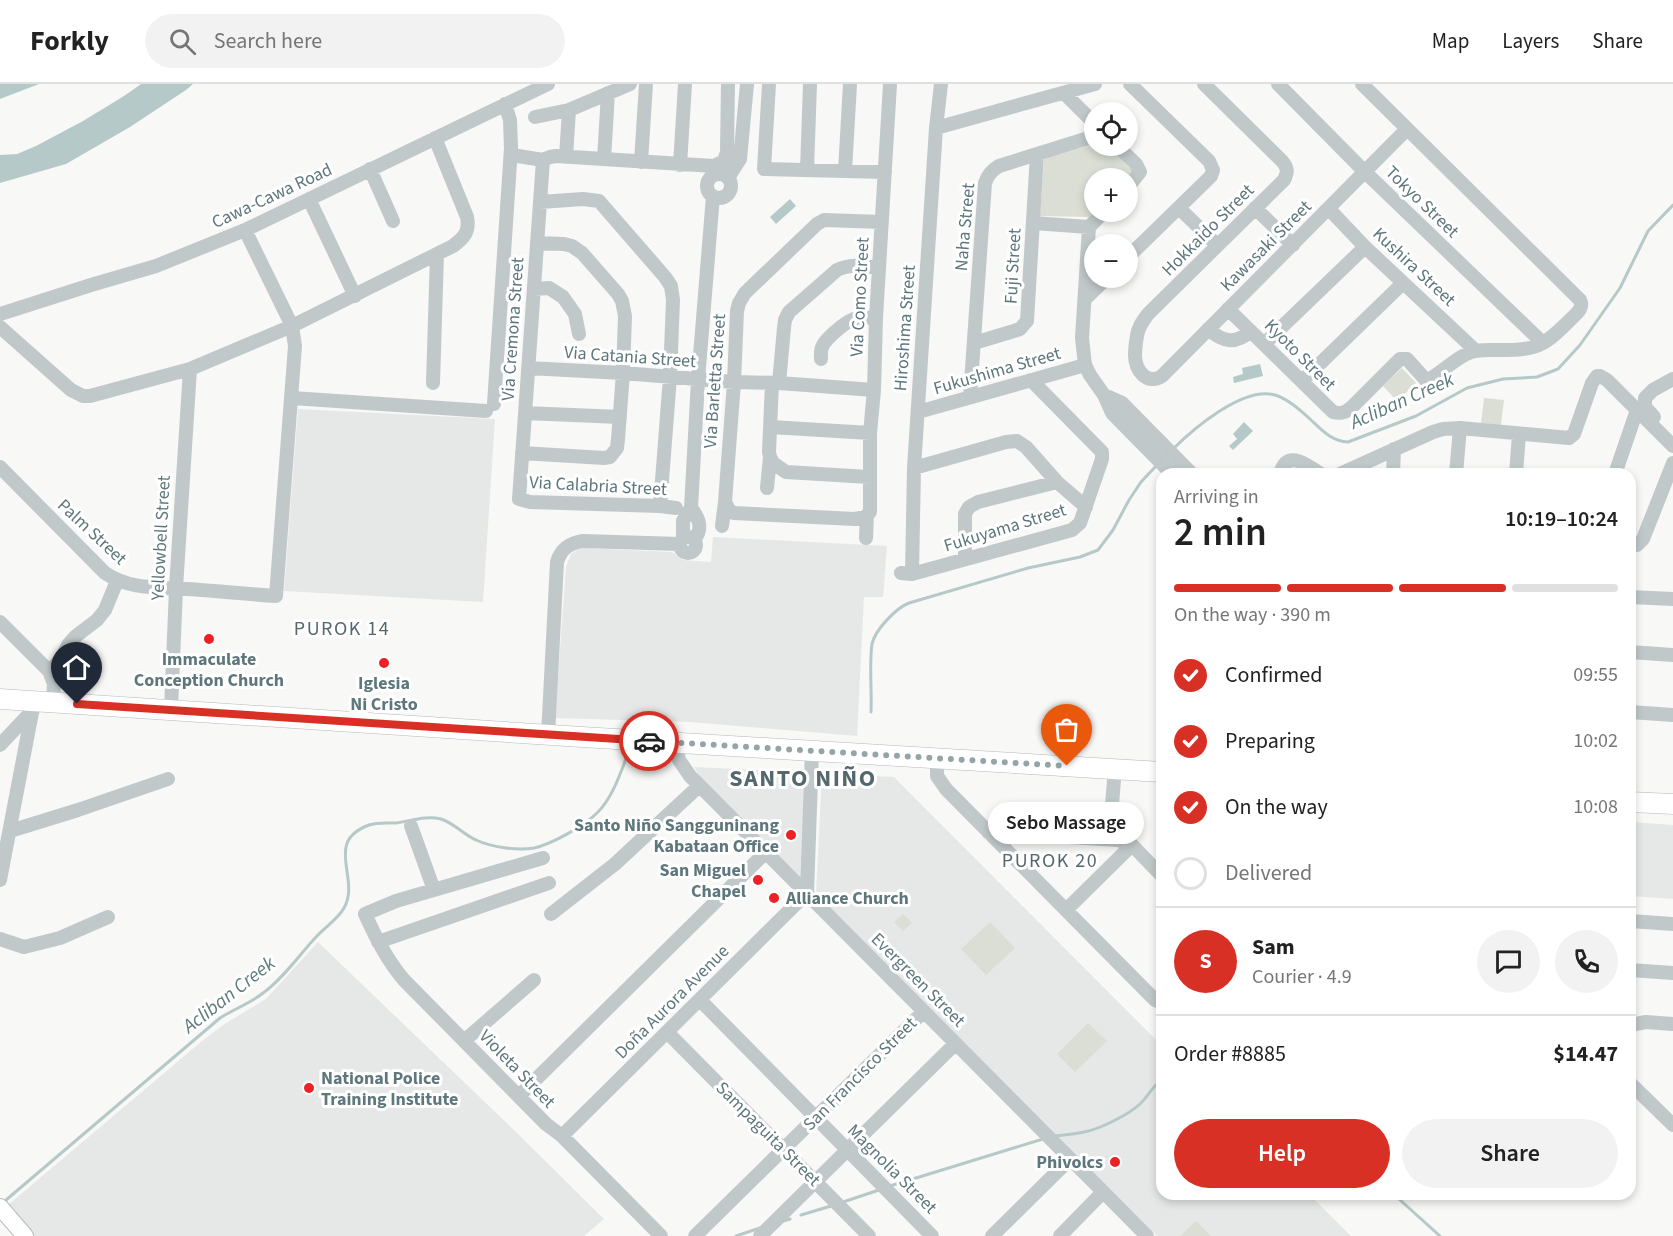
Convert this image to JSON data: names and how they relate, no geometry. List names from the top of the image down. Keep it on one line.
{"streets":{"street":["Cawa-Cawa Road","Tokyo Street","Naha Street","Hokkaido Street","Kawasaki Street","Fuji Street","Kushira Street","Via Como Street","Hiroshima Street","Via Cremona Street","Kyoto Street","Via Catania Street","Fukushima Street","Via Barletta Street","Via Calabria Street","Fukuyama Street","Palm Street","Yellowbell Street","Evergreen Street","Doña Aurora Avenue","Violeta Street","San Francisco Street","Sampaguita Street","Magnolia Street"]},"crossings":[["Tokyo Street","Kawasaki Street"],["Tokyo Street","Kyoto Street"],["Naha Street","Fuji Street"],["Naha Street","Fukushima Street"],["Hokkaido Street","Kawasaki Street"],["Kawasaki Street","Kushira Street"],["Kawasaki Street","Kyoto Street"],["Kushira Street","Kyoto Street"],["Via Como Street","Via Catania Street"],["Via Como Street","Via Barletta Street"],["Hiroshima Street","Fukushima Street"],["Hiroshima Street","Fukuyama Street"],["Via Cremona Street","Via Catania Street"],["Via Cremona Street","Via Calabria Street"],["Via Catania Street","Via Barletta Street"],["Fukushima Street","Fukuyama Street"],["Palm Street","Yellowbell Street"],["Evergreen Street","Doña Aurora Avenue"],["Evergreen Street","San Francisco Street"],["Doña Aurora Avenue","Violeta Street"],["Doña Aurora Avenue","Sampaguita Street"],["Doña Aurora Avenue","Magnolia Street"],["San Francisco Street","Sampaguita Street"],["San Francisco Street","Magnolia Street"]],"districts":["PUROK 14","SANTO NIÑO","PUROK 20"],"water":["Acliban Creek"],"places":["Immaculate Conception Church","Iglesia Ni Cristo","Sebo Massage","Santo Niño Sangguninang Kabataan Office","San Miguel Chapel","Alliance Church","National Police Training Institute","Phivolcs"],"page":{"header":"Forkly","search":"Search here","nav":["Map","Layers","Share"],"map_buttons":["+","−"],"heading":["2 min","Arriving in","10:19–10:24"],"panel":["Sam","Courier · 4.9","Order #8885","$14.47"],"bar":"On the way · 390 m","list":[["Confirmed","09:55"],["Preparing","10:02"],["On the way","10:08"],"Delivered"],"bubble":"Sebo Massage","round":"S","buttons":["Help","Share"]}}
